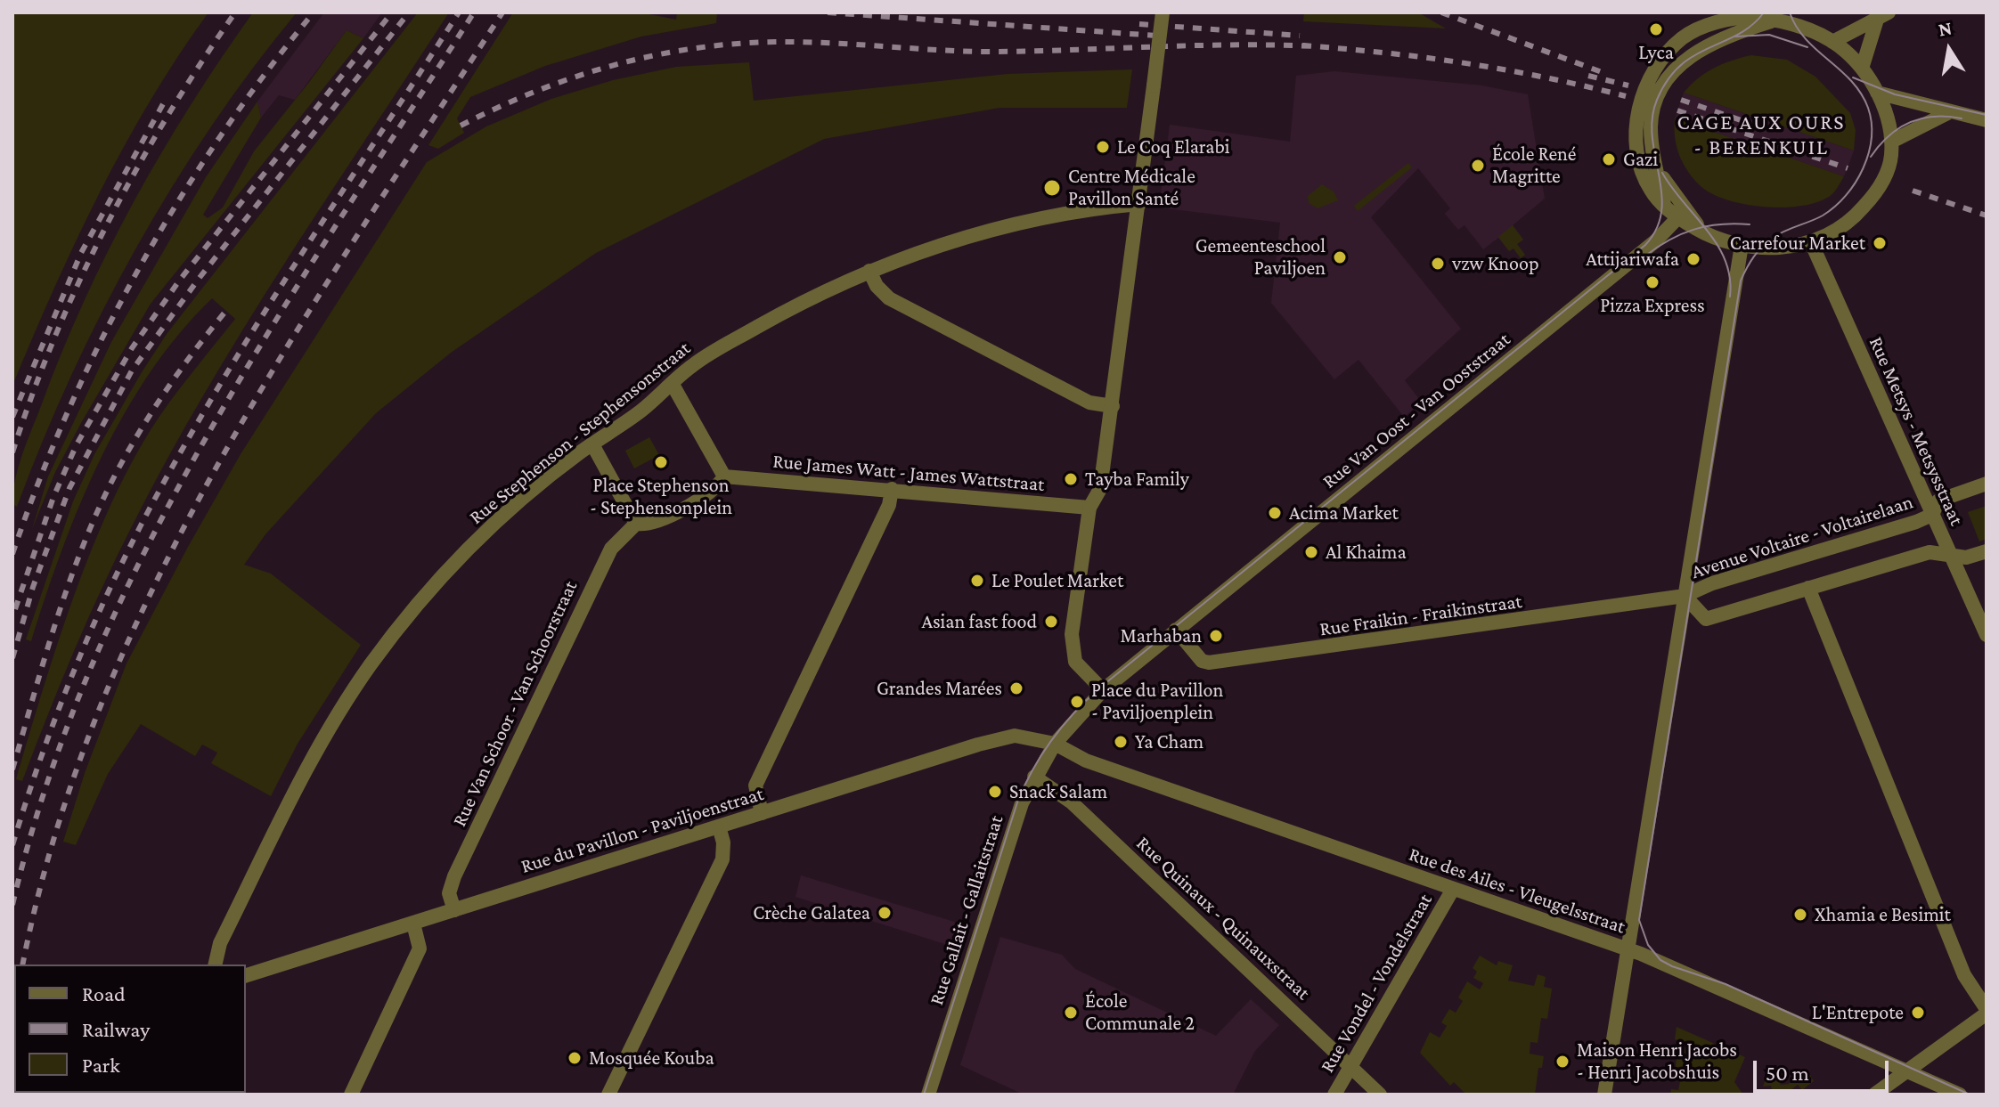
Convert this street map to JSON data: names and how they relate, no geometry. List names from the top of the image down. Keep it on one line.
{"streets":{"street":["Rue Van Oost - Van Ooststraat","Rue Metsys - Metsysstraat","Rue Stephenson - Stephensonstraat","Rue James Watt - James Wattstraat","Avenue Voltaire - Voltairelaan","Rue Fraikin - Fraikinstraat","Rue Van Schoor - Van Schoorstraat","Rue du Pavillon - Paviljoenstraat","Rue des Ailes - Vleugelsstraat","Rue Gallait - Gallaitstraat","Rue Quinaux - Quinauxstraat","Rue Vondel - Vondelstraat"]},"crossings":[["Rue Van Oost - Van Ooststraat","Rue Fraikin - Fraikinstraat"],["Rue Metsys - Metsysstraat","Avenue Voltaire - Voltairelaan"],["Avenue Voltaire - Voltairelaan","Rue Fraikin - Fraikinstraat"],["Rue Van Schoor - Van Schoorstraat","Rue du Pavillon - Paviljoenstraat"],["Rue du Pavillon - Paviljoenstraat","Rue des Ailes - Vleugelsstraat"],["Rue du Pavillon - Paviljoenstraat","Rue Gallait - Gallaitstraat"],["Rue des Ailes - Vleugelsstraat","Rue Gallait - Gallaitstraat"],["Rue des Ailes - Vleugelsstraat","Rue Vondel - Vondelstraat"],["Rue Gallait - Gallaitstraat","Rue Quinaux - Quinauxstraat"],["Rue Quinaux - Quinauxstraat","Rue Vondel - Vondelstraat"]],"districts":["CAGE AUX OURS - BERENKUIL"],"places":["Lyca","Le Coq Elarabi","Gazi","École René Magritte","Centre Médicale Pavillon Santé","Carrefour Market","Gemeenteschool Paviljoen","Attijariwafa","vzw Knoop","Pizza Express","Place Stephenson - Stephensonplein","Tayba Family","Acima Market","Al Khaima","Le Poulet Market","Asian fast food","Marhaban","Grandes Marées","Place du Pavillon - Paviljoenplein","Ya Cham","Snack Salam","Crèche Galatea","Xhamia e Besimit","École Communale 2","L'Entrepote","Mosquée Kouba","Maison Henri Jacobs - Henri Jacobshuis"],"legend":["Road","Railway","Park"],"scale_bar":"50 m","north":"top"}
